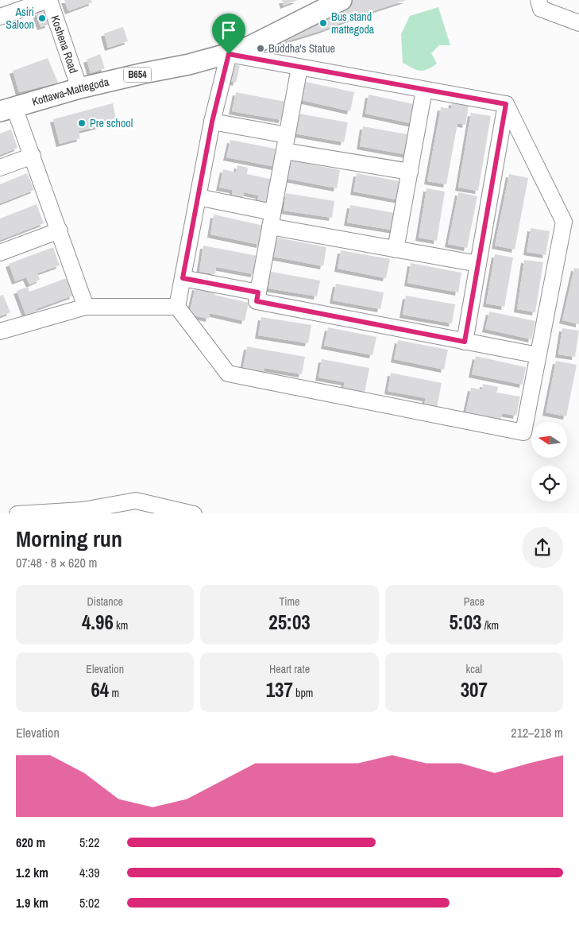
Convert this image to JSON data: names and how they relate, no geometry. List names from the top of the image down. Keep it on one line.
{"streets":{"main road":["B654","Kottawa-Mattegoda"],"street":["Koshena Road"]},"crossings":[["Koshena Road","Kottawa-Mattegoda"]],"places":["Asiri Saloon","Bus stand mattegoda","Buddha's Statue","Pre school"],"north":"left","page":{"heading":["Morning run","07:48 · 8 × 620 m"],"stats":[["Distance","4.96 km"],["Time","25:03"],["Pace","5:03 /km"],["Elevation","64 m"],["Heart rate","137 bpm"],["kcal","307"]],"chart":["Elevation","212–218 m"],"list":[{"name":"620 m","note":"5:22"},{"name":"1.2 km","note":"4:39"},{"name":"1.9 km","note":"5:02"}]}}
